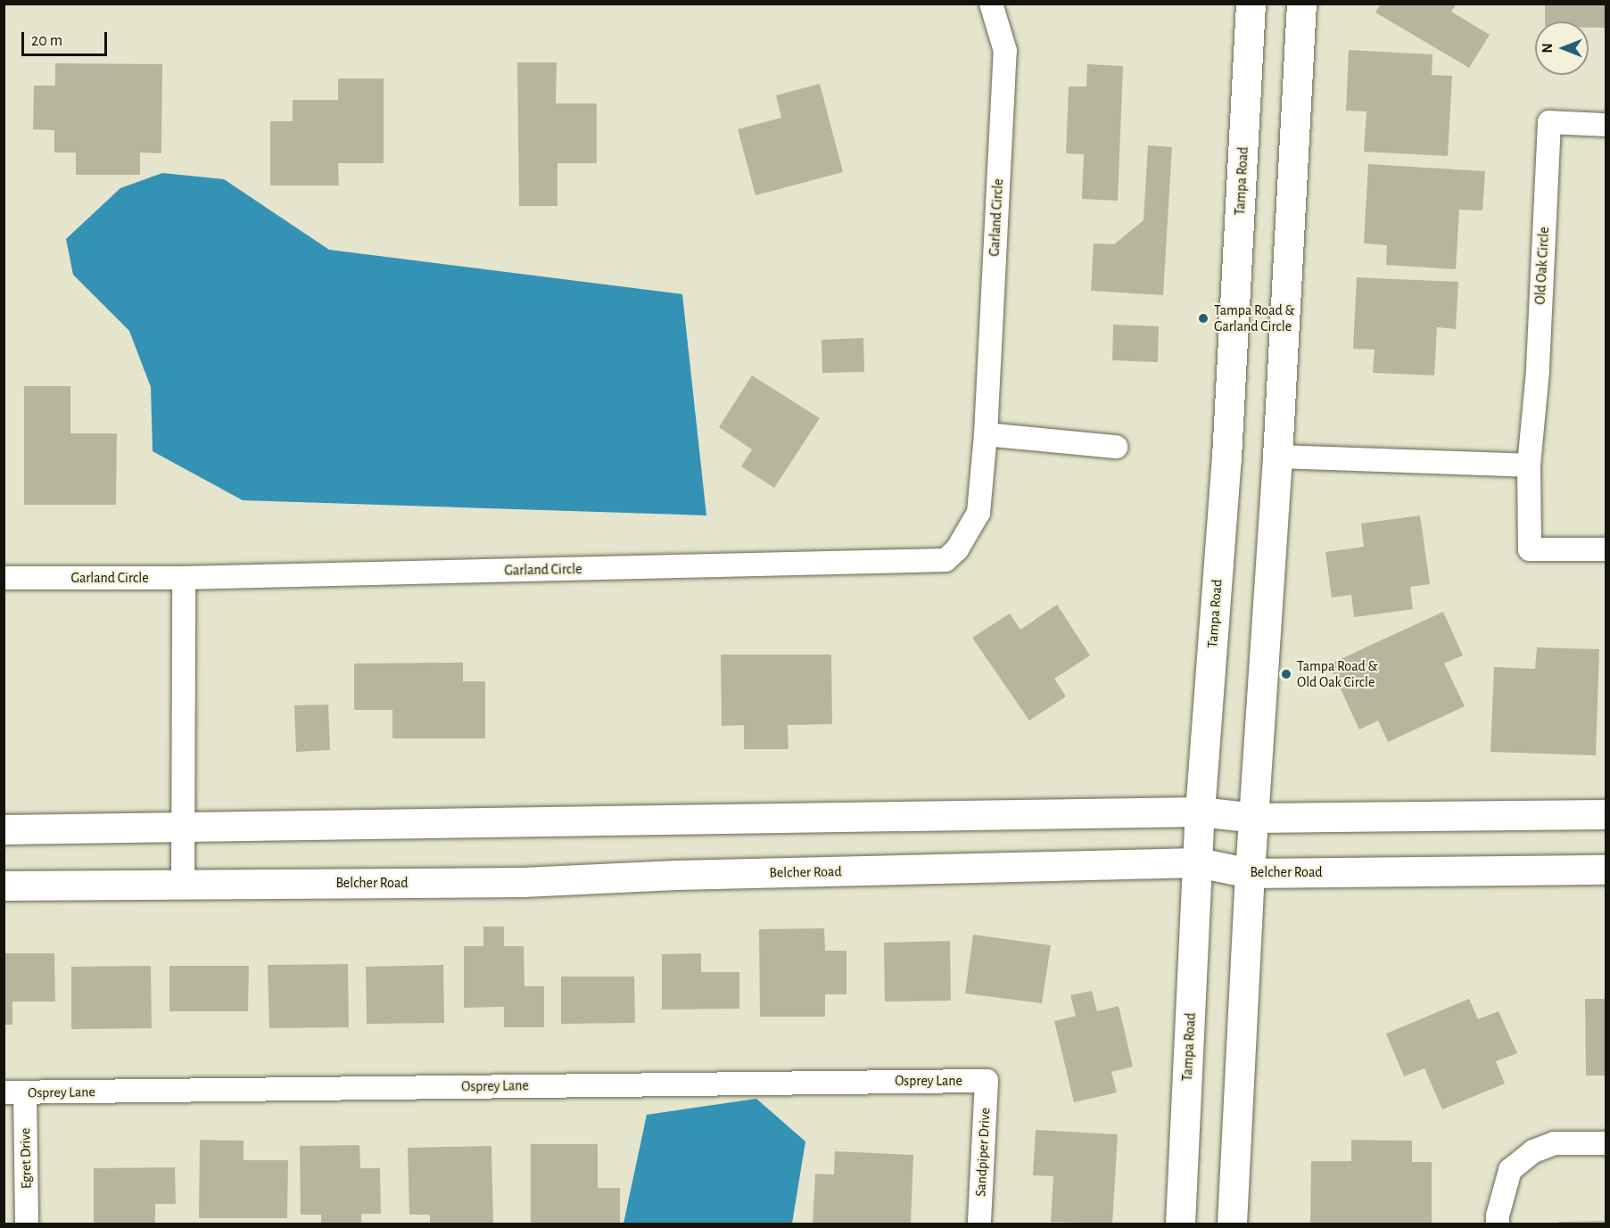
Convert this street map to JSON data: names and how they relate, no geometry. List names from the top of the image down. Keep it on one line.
{"streets":{"main road":["Tampa Road","Belcher Road"],"street":["Garland Circle","Old Oak Circle","Osprey Lane","Sandpiper Drive","Egret Drive"]},"crossings":[["Tampa Road","Belcher Road"],["Osprey Lane","Sandpiper Drive"],["Osprey Lane","Egret Drive"]],"places":["Tampa Road & Garland Circle","Tampa Road & Old Oak Circle"],"scale_bar":"20 m","north":"left"}
